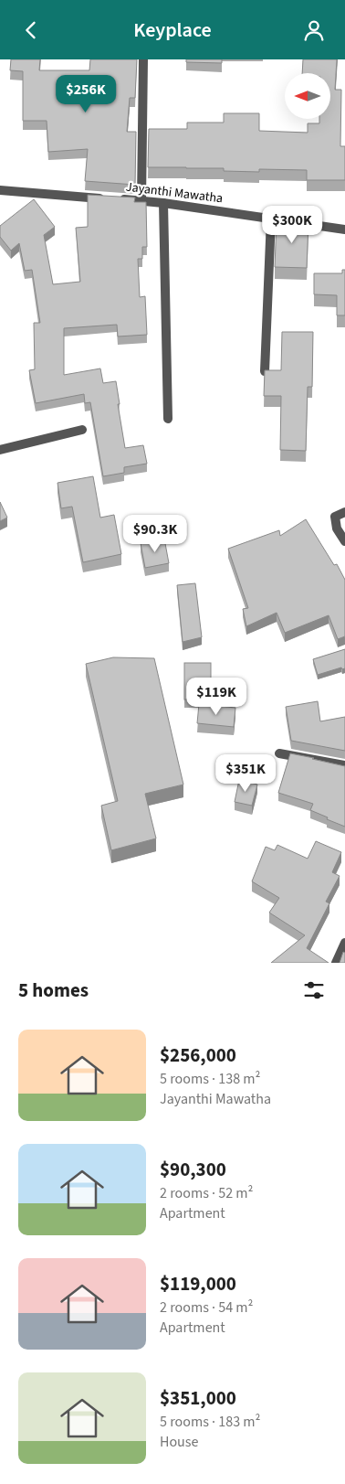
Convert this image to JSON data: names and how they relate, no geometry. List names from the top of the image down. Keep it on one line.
{"streets":{"street":["Jayanthi Mawatha"]},"north":"left","page":{"header":"Keyplace","price":["$256K","$300K","$90.3K","$119K","$351K"],"heading":"5 homes","list":[{"name":"$256,000","note":"5 rooms · 138 m² · Jayanthi Mawatha"},{"name":"$90,300","note":"2 rooms · 52 m² · Apartment"},{"name":"$119,000","note":"2 rooms · 54 m² · Apartment"},{"name":"$351,000","note":"5 rooms · 183 m² · House"}]}}
